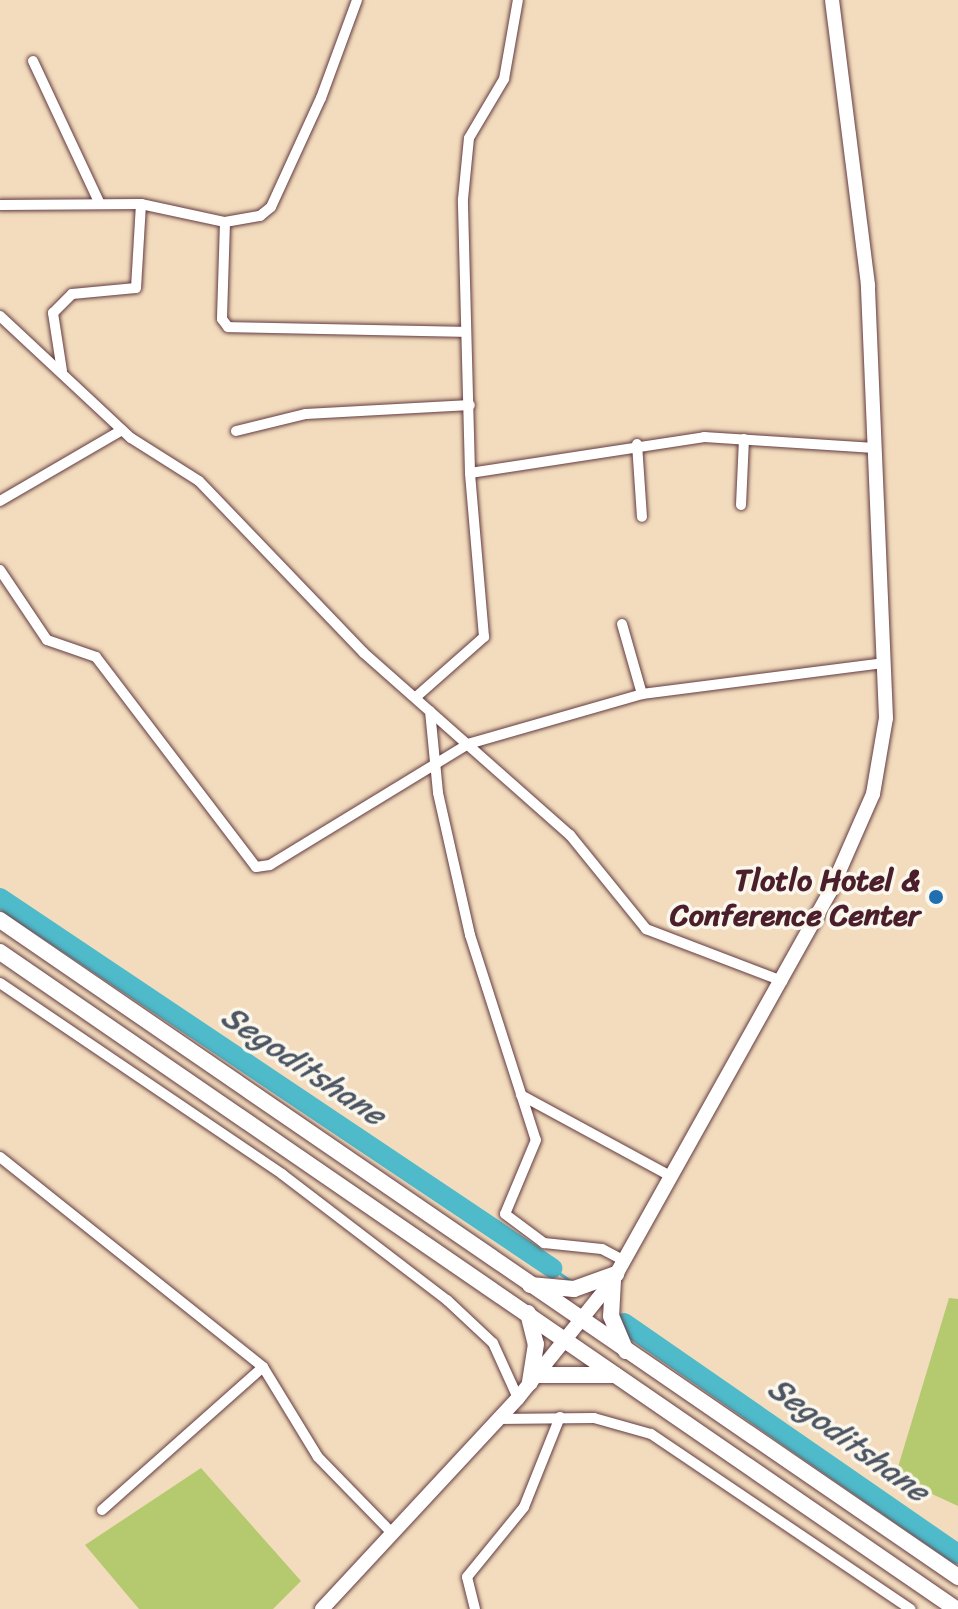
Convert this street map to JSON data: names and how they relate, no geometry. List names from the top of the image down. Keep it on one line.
{"water":["Segoditshane"],"places":["Tlotlo Hotel & Conference Center"]}
